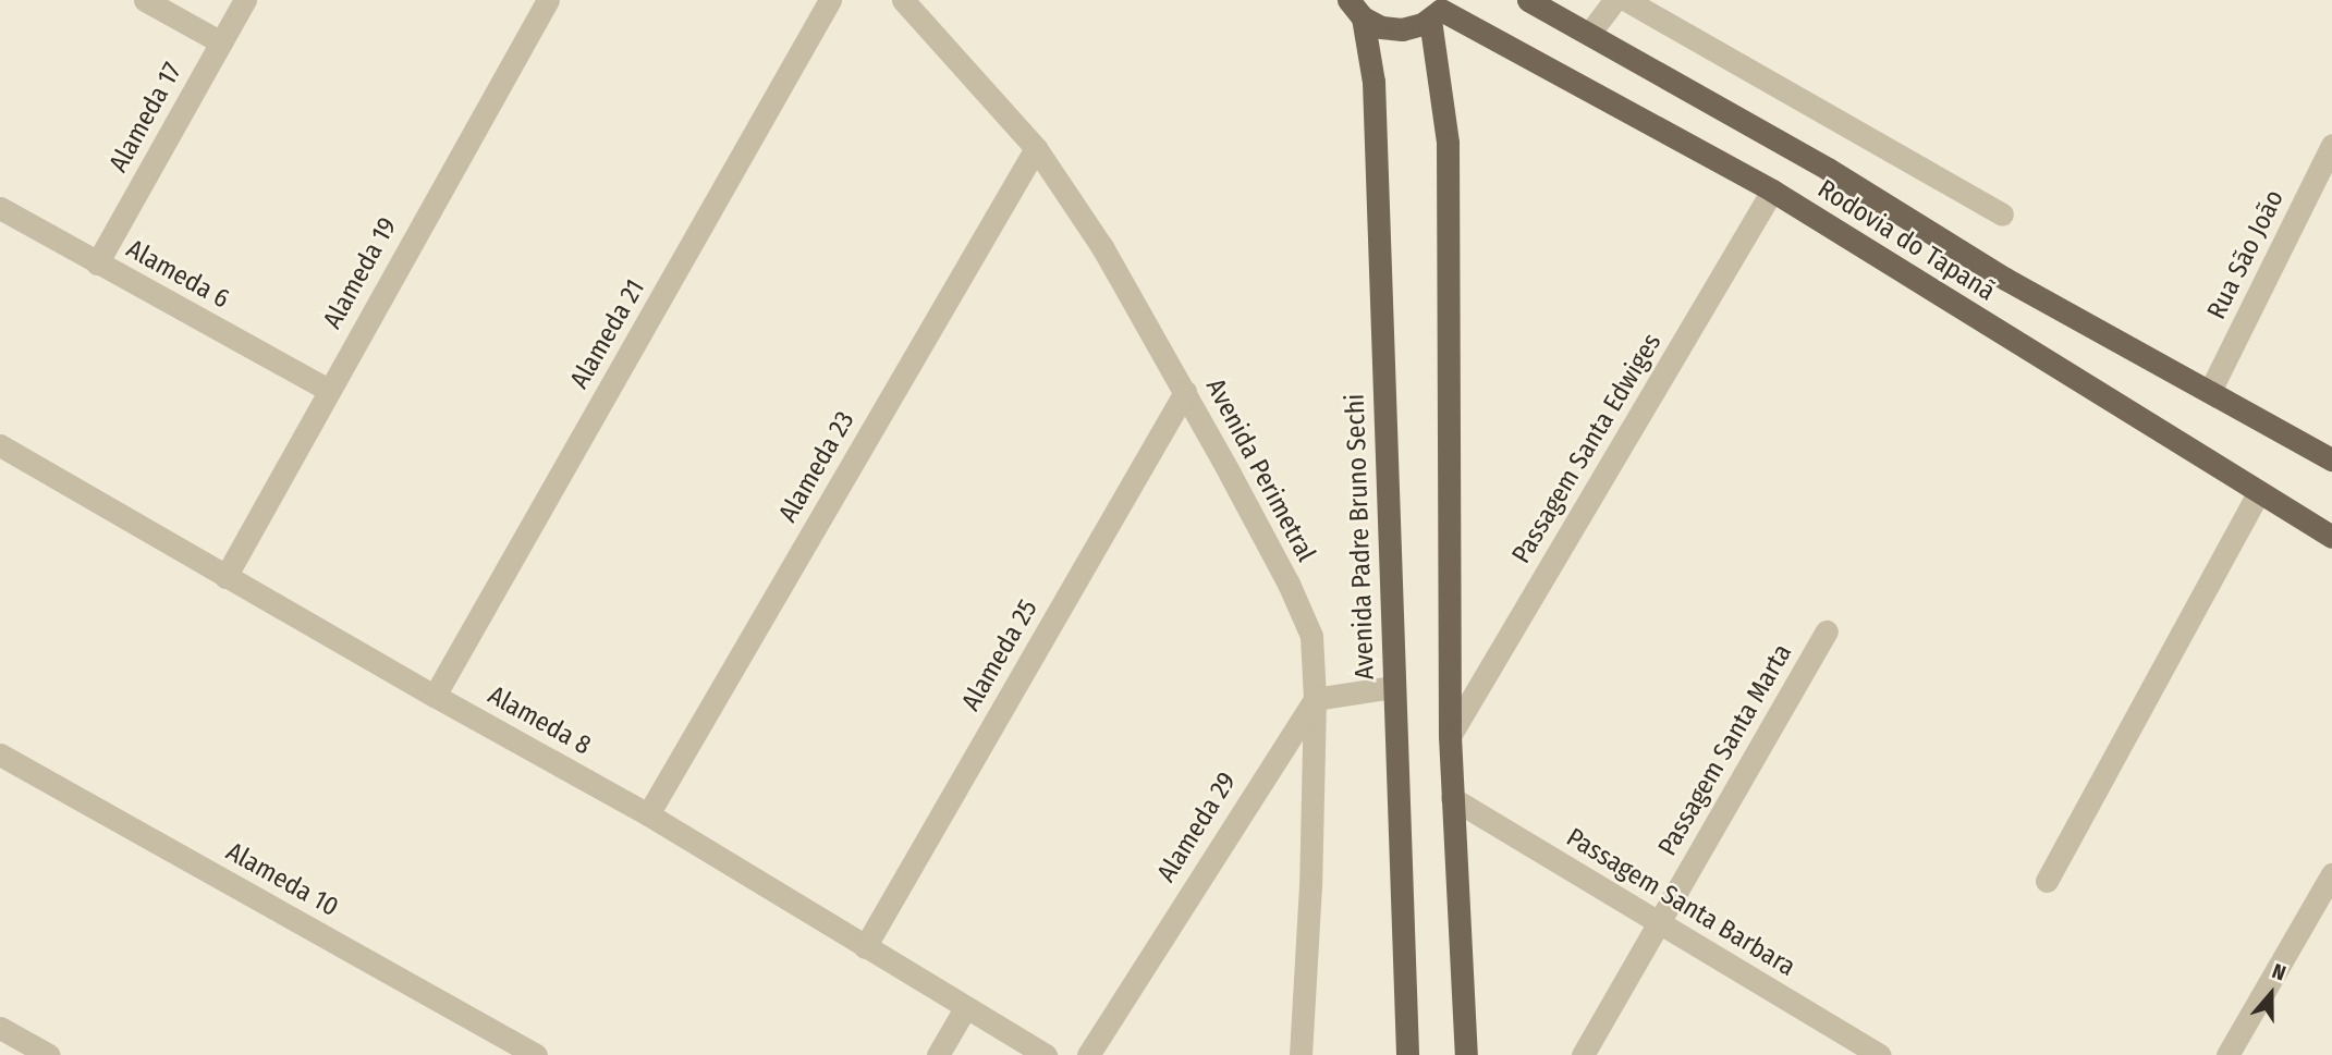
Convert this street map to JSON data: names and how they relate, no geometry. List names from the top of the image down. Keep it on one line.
{"streets":{"main road":["Rodovia do Tapanã","Avenida Padre Bruno Sechi"],"street":["Alameda 17","Rua São João","Alameda 19","Alameda 6","Alameda 21","Passagem Santa Edwiges","Alameda 23","Avenida Perimetral","Alameda 25","Alameda 8","Passagem Santa Marta","Alameda 29","Alameda 10","Passagem Santa Barbara"]},"crossings":[["Alameda 17","Alameda 6"],["Rodovia do Tapanã","Rua São João"],["Rodovia do Tapanã","Passagem Santa Edwiges"],["Alameda 19","Alameda 6"],["Alameda 19","Alameda 8"],["Alameda 21","Alameda 8"],["Alameda 23","Avenida Perimetral"],["Alameda 23","Alameda 8"],["Avenida Perimetral","Alameda 25"],["Avenida Perimetral","Alameda 29"],["Alameda 25","Alameda 8"],["Passagem Santa Marta","Passagem Santa Barbara"]],"north":"top"}
